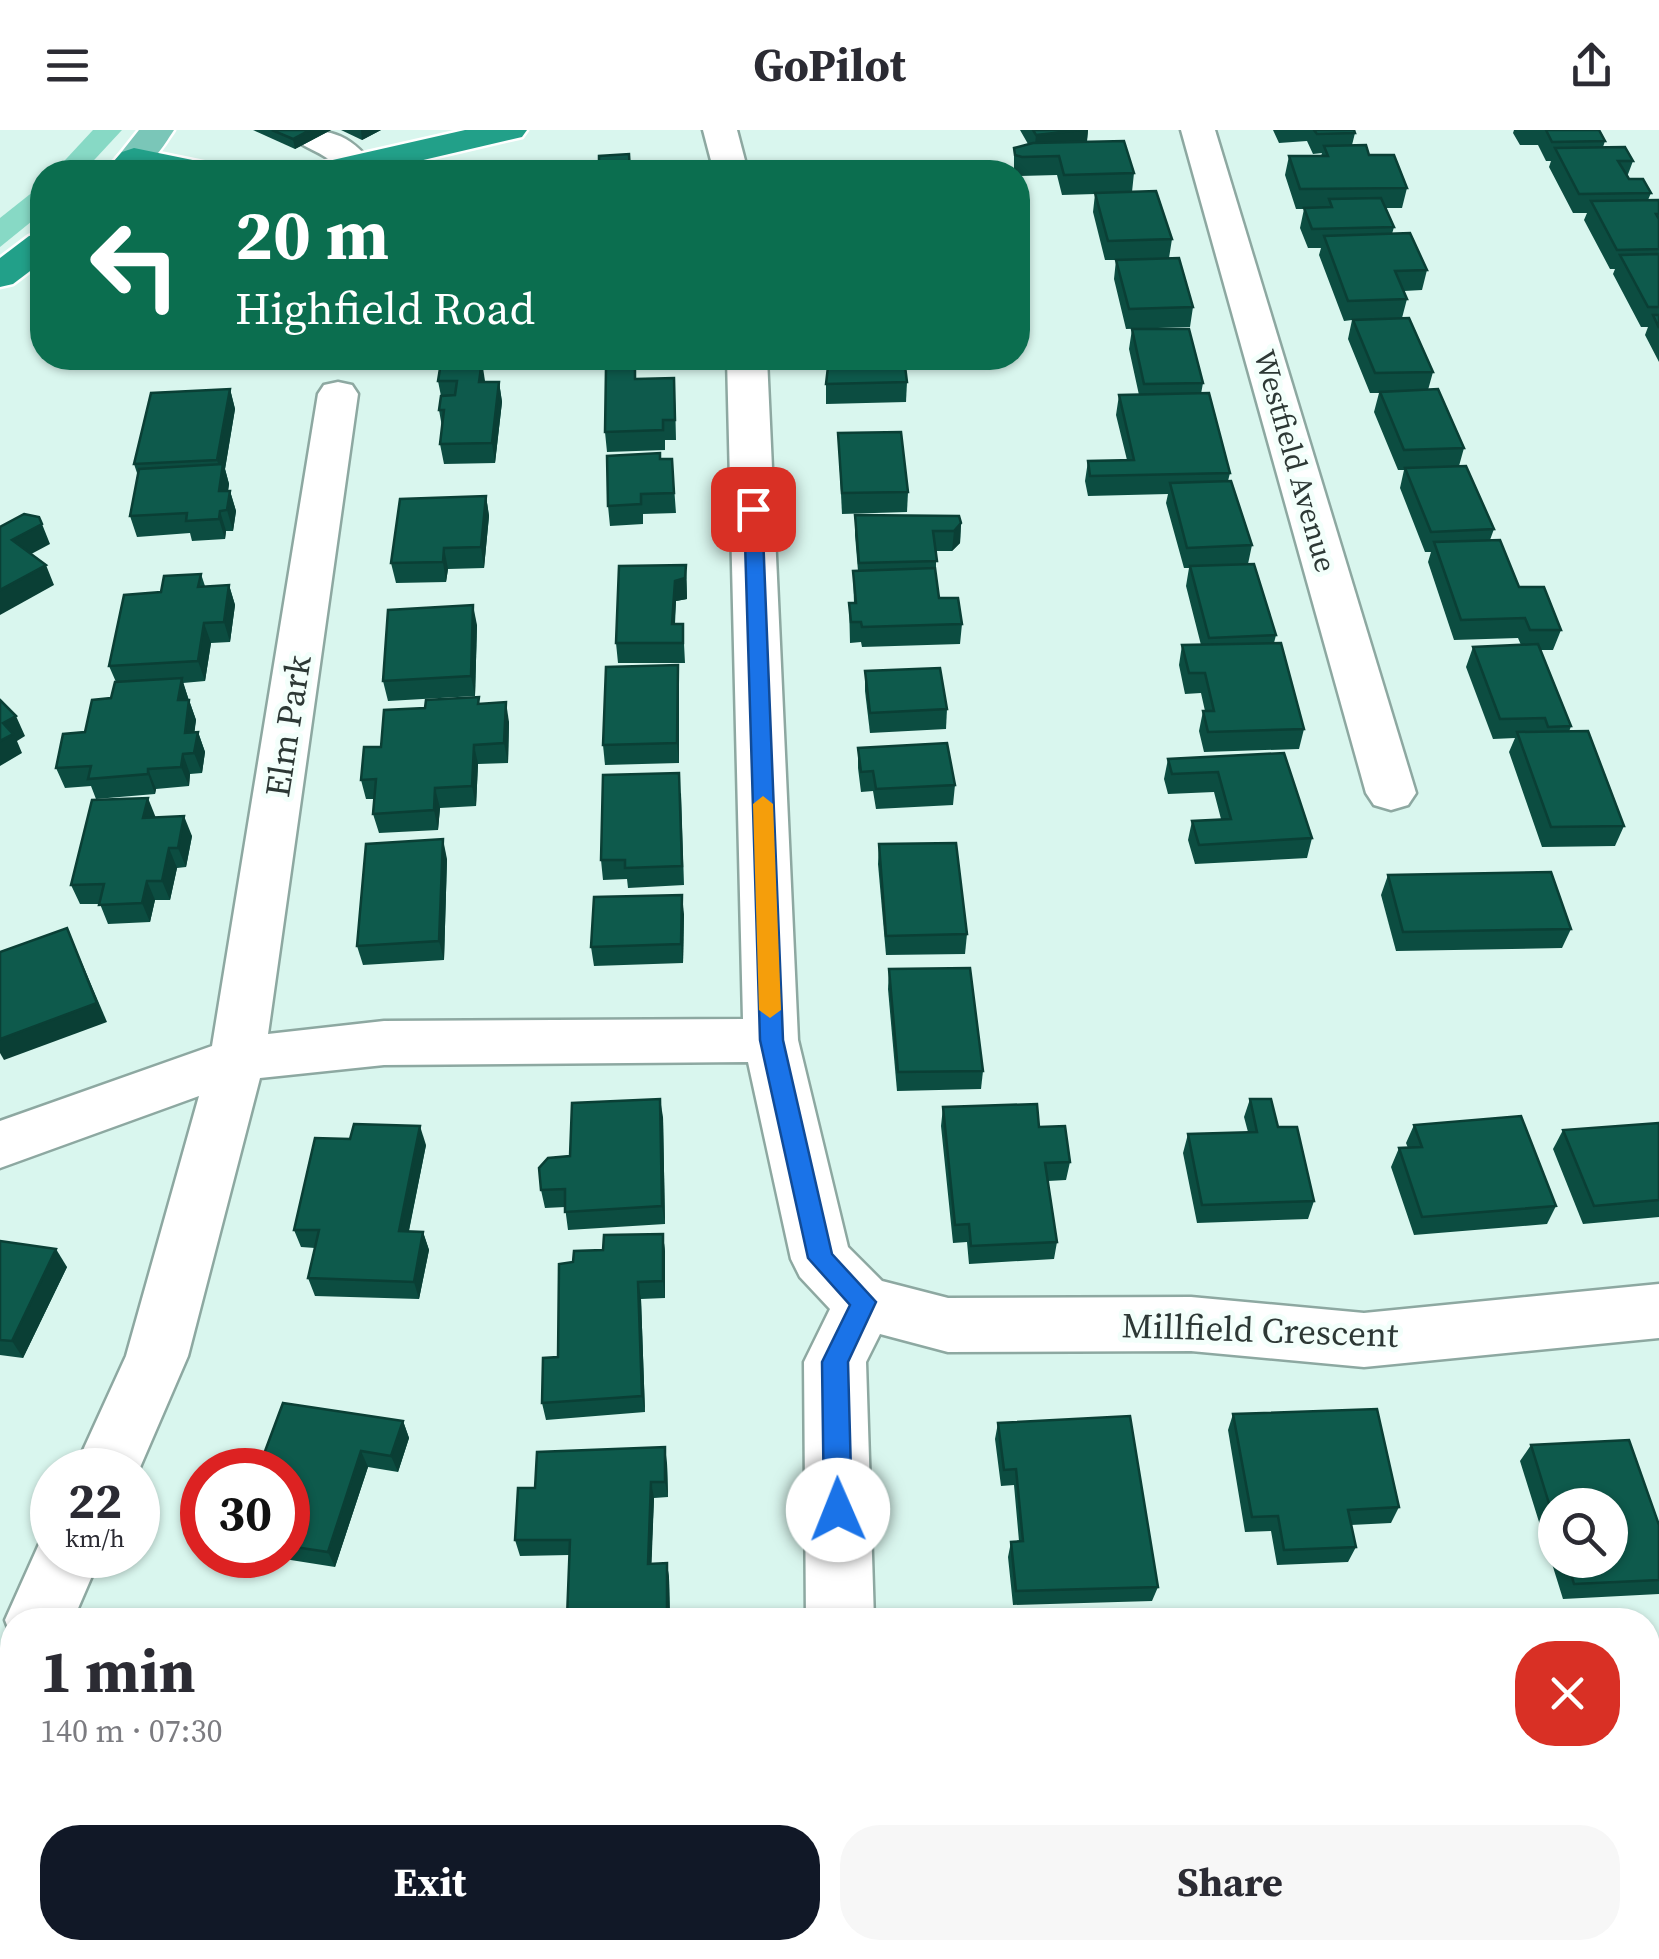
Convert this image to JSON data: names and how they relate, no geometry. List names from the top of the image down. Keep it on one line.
{"streets":{"street":["Westfield Avenue","Elm Park","Millfield Crescent"]},"page":{"header":"GoPilot","turn":["20 m","Highfield Road"],"speed":"22 km/h","limit":"30","heading":["1 min","140 m · 07:30"],"buttons":["Exit","Share"]}}
